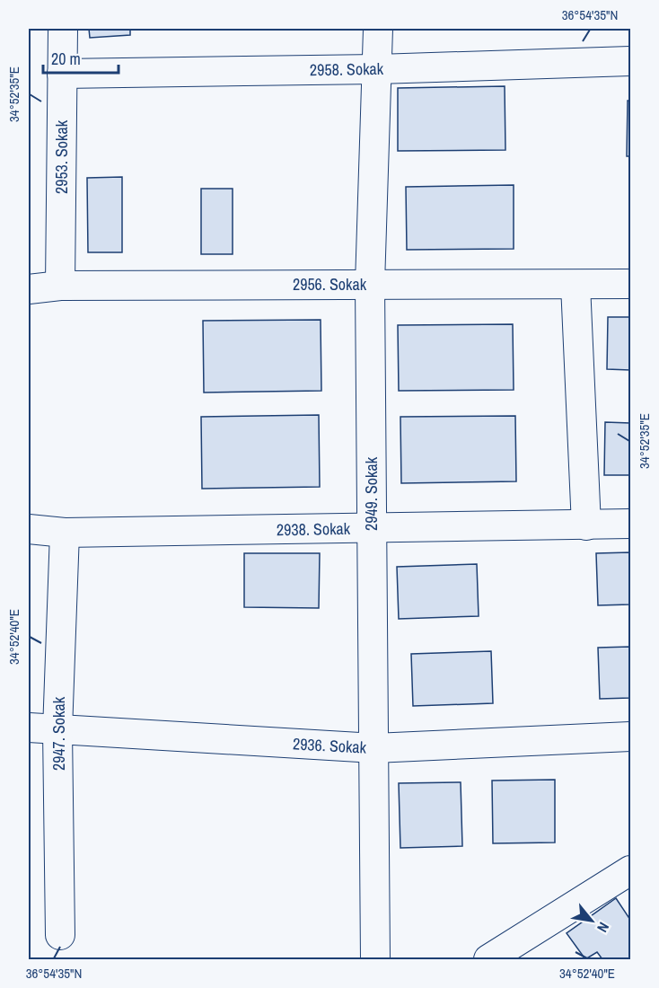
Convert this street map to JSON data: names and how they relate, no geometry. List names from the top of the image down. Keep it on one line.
{"streets":{"street":["2958. Sokak","2953. Sokak","2956. Sokak","2949. Sokak","2938. Sokak","2947. Sokak","2936. Sokak"]},"crossings":[["2958. Sokak","2953. Sokak"],["2958. Sokak","2949. Sokak"],["2953. Sokak","2956. Sokak"],["2956. Sokak","2949. Sokak"],["2949. Sokak","2938. Sokak"],["2949. Sokak","2936. Sokak"],["2938. Sokak","2947. Sokak"],["2947. Sokak","2936. Sokak"]],"scale_bar":"20 m","north":"bottom right","coordinates":["36°54'35\"N","34°52'35\"E","34°52'40\"E"]}
